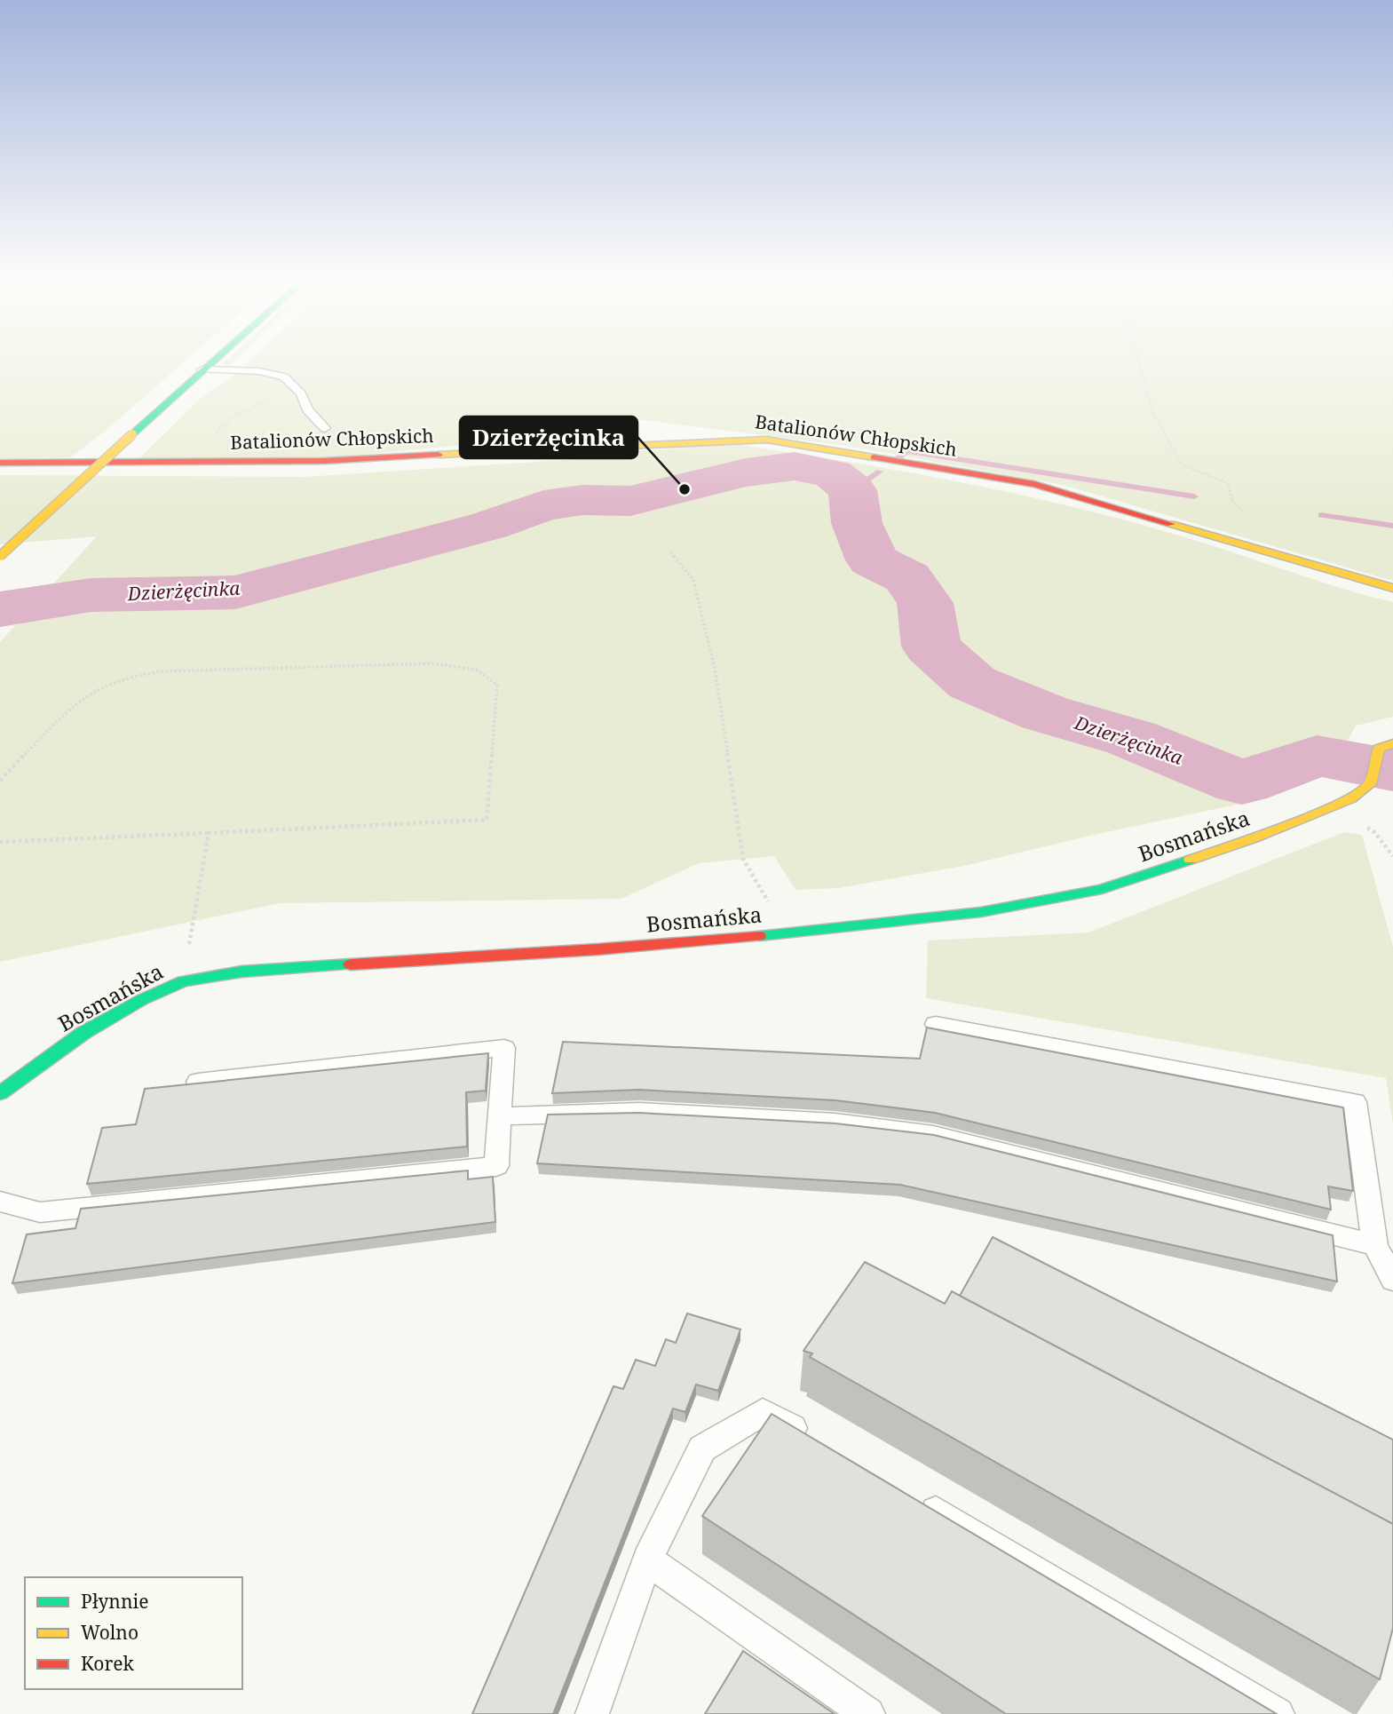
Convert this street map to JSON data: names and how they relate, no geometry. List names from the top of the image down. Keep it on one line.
{"streets":{"street":["Batalionów Chłopskich","Bosmańska"]},"water":["Dzierżęcinka"],"places":["Dzierżęcinka"],"legend":["Płynnie","Wolno","Korek"]}
